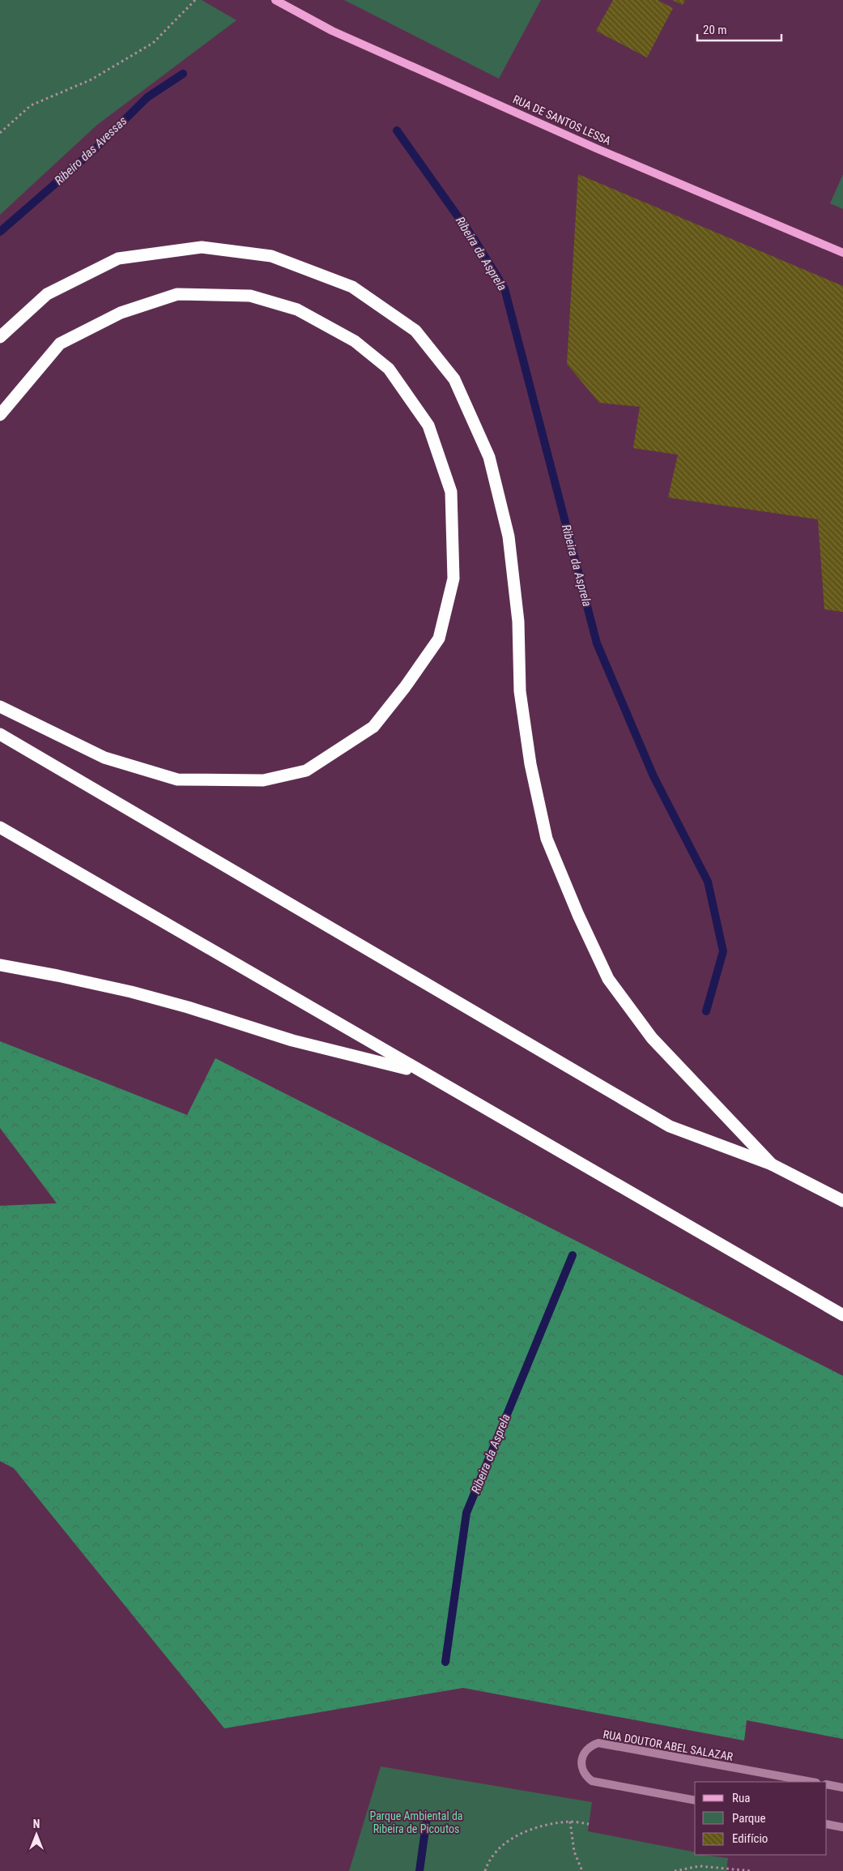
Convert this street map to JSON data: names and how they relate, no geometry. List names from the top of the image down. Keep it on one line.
{"streets":{"main road":["RUA DE SANTOS LESSA"],"street":["RUA DOUTOR ABEL SALAZAR"]},"water":["Ribeiro das Avessas","Ribeira da Asprela"],"parks":["Parque Ambiental da Ribeira de Picoutos"],"legend":["Rua","Parque","Edifício"],"scale_bar":"20 m","north":"top"}
